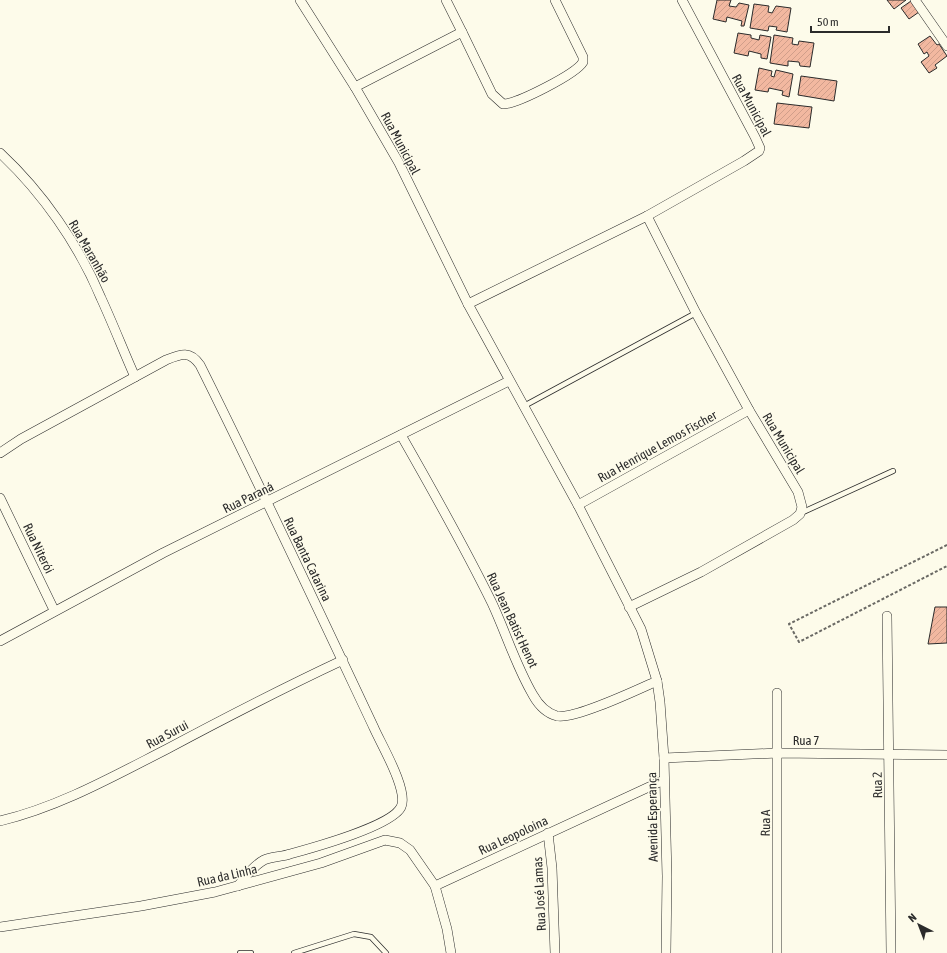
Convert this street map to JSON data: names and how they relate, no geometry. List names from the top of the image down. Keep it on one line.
{"streets":{"street":["Rua Municipal","Rua Maranhão","Rua Henrique Lemos Fischer","Rua Paraná","Rua Niterói","Rua Banta Catarina","Rua Jean Batist Henot","Rua Surui","Rua 7","Rua 2","Avenida Esperança","Rua A","Rua Leopoloina","Rua da Linha","Rua José Lamas"]},"crossings":[["Rua Municipal","Rua Henrique Lemos Fischer"],["Rua Municipal","Rua Paraná"],["Rua Municipal","Rua Jean Batist Henot"],["Rua Municipal","Avenida Esperança"],["Rua Maranhão","Rua Banta Catarina"],["Rua Paraná","Rua Niterói"],["Rua Paraná","Rua Banta Catarina"],["Rua Paraná","Rua Jean Batist Henot"],["Rua Banta Catarina","Rua Surui"],["Rua Banta Catarina","Rua da Linha"],["Rua Jean Batist Henot","Avenida Esperança"],["Rua 7","Rua 2"],["Rua 7","Avenida Esperança"],["Rua 7","Rua A"],["Avenida Esperança","Rua Leopoloina"],["Rua Leopoloina","Rua da Linha"],["Rua Leopoloina","Rua José Lamas"]],"scale_bar":"50 m","north":"top left"}
